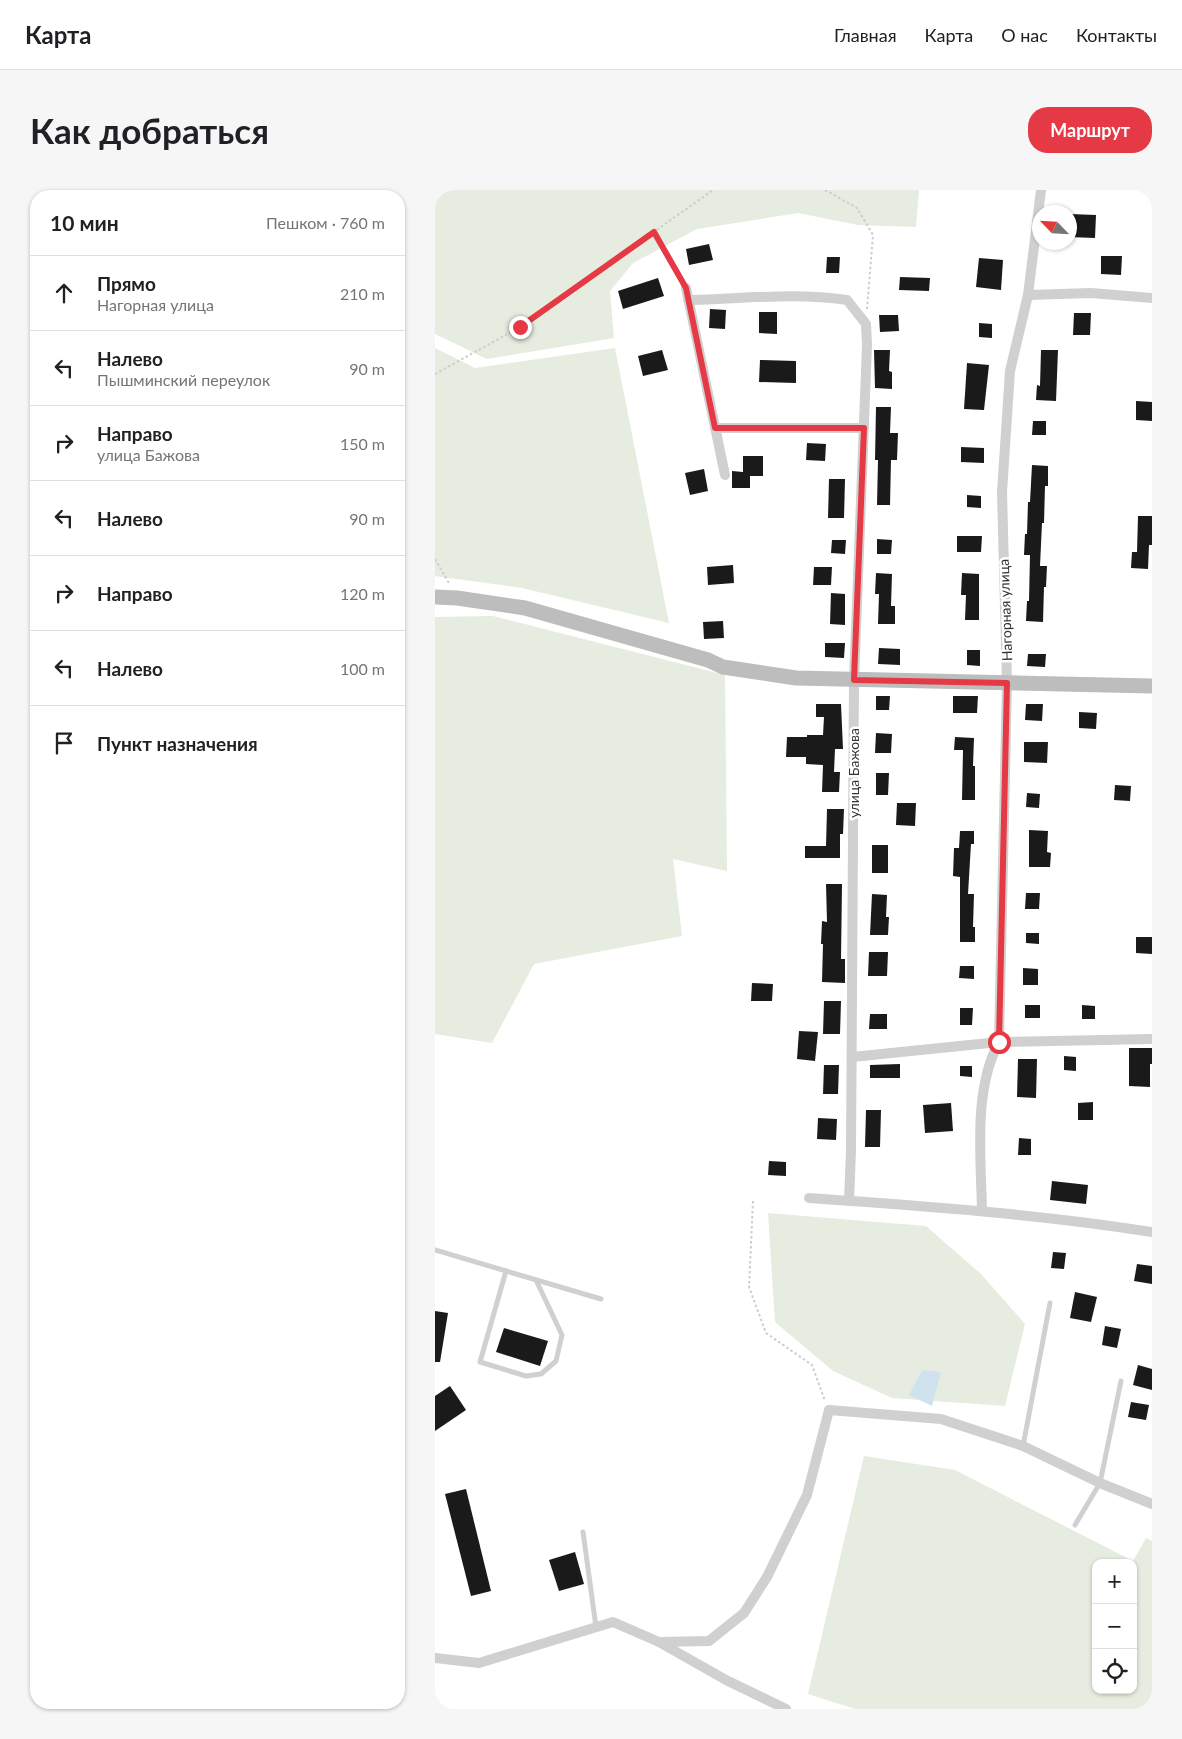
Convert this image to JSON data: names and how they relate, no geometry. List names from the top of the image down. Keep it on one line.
{"streets":{"street":["Нагорная улица","улица Бажова"]},"north":"top left","page":{"header":"Карта","nav":["Главная","Карта","О нас","Контакты"],"buttons":"Маршрут","title":"Как добраться","heading":["10 мин","Пешком · 760 m"],"list":[["Прямо","Нагорная улица","210 m"],["Налево","Пышминский переулок","90 m"],["Направо","улица Бажова","150 m"],["Налево","90 m"],["Направо","120 m"],["Налево","100 m"],"Пункт назначения"],"map_buttons":["+","−"]}}
